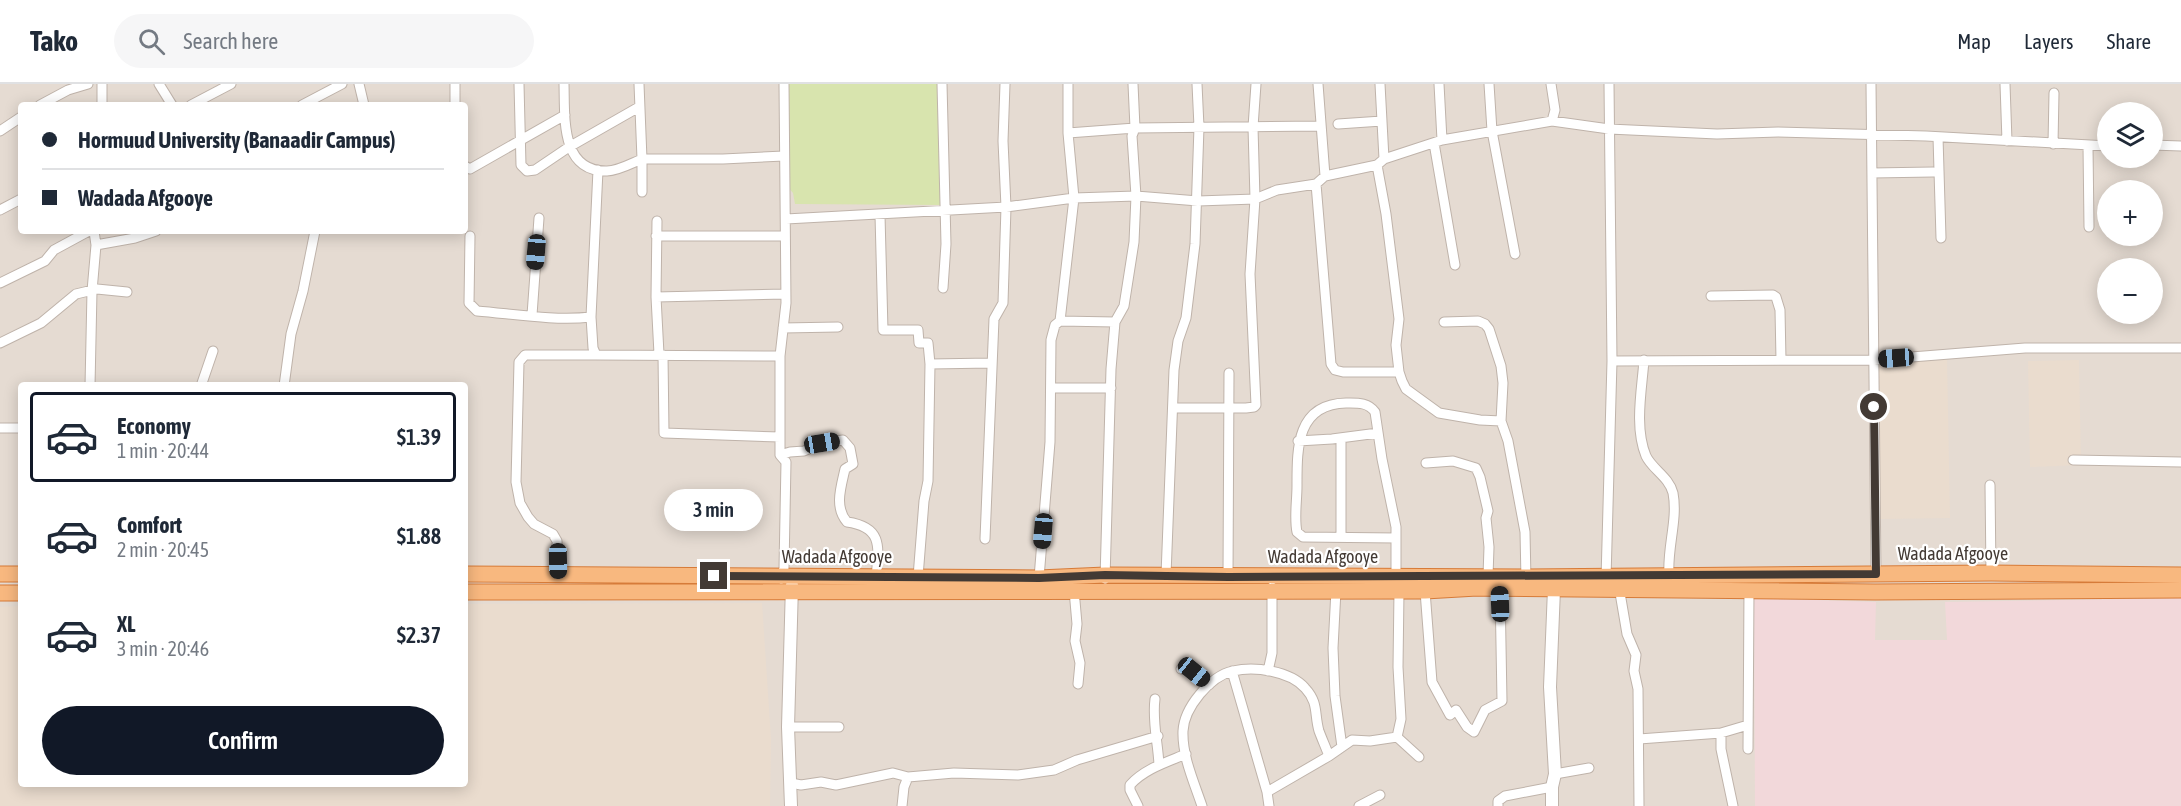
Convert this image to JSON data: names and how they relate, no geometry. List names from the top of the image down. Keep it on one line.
{"streets":{"highway":["Wadada Afgooye"]},"page":{"header":"Tako","search":"Search here","nav":["Map","Layers","Share"],"map_buttons":["+","−"],"banner":["Hormuud University (Banaadir Campus)","Wadada Afgooye"],"list":[{"name":"Economy","note":"1 min · 20:44","value":"$1.39"},{"name":"Comfort","note":"2 min · 20:45","value":"$1.88"},{"name":"XL","note":"3 min · 20:46","value":"$2.37"}],"bubble":"3 min","buttons":"Confirm"}}
